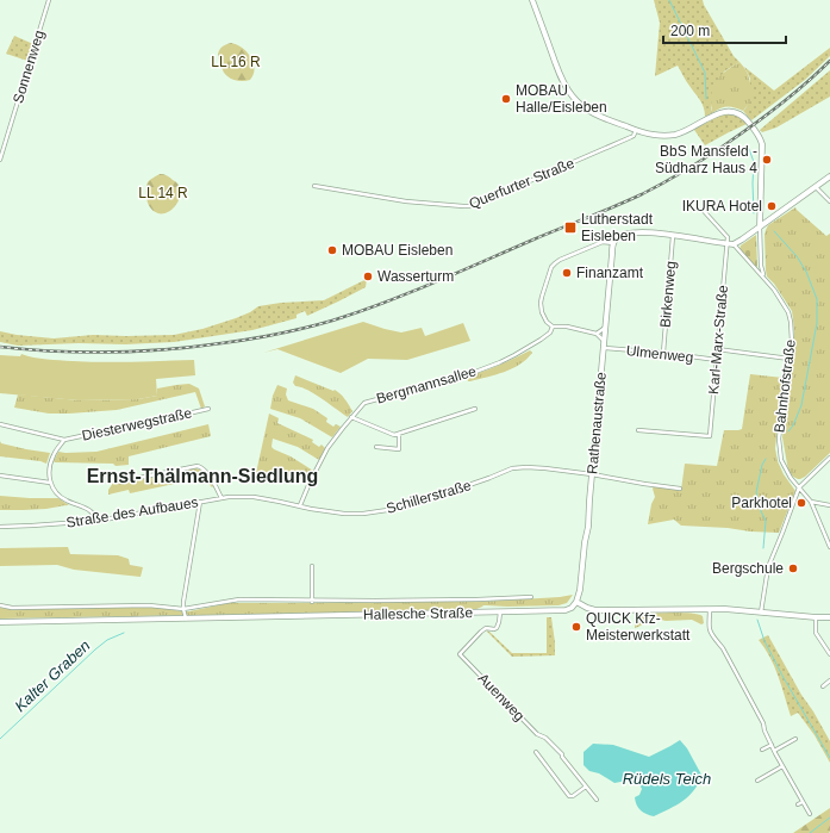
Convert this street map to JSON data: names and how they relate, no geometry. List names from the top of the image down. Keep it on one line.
{"streets":{"main road":["Rathenaustraße","Hallesche Straße"],"street":["Sonnenweg","Querfurter Straße","Birkenweg","Karl-Marx-Straße","Ulmenweg","Bergmannsallee","Bahnhofstraße","Diesterwegstraße","Schillerstraße","Straße des Aufbaues","Auenweg"]},"crossings":[["Birkenweg","Ulmenweg"],["Karl-Marx-Straße","Ulmenweg"],["Ulmenweg","Rathenaustraße"],["Bergmannsallee","Schillerstraße"],["Rathenaustraße","Schillerstraße"],["Rathenaustraße","Hallesche Straße"],["Schillerstraße","Straße des Aufbaues"],["Hallesche Straße","Auenweg"]],"districts":["Ernst-Thälmann-Siedlung"],"water":["Kalter Graben","Rüdels Teich"],"parks":["LL 16 R","LL 14 R"],"places":{"other":["MOBAU Halle/Eisleben","BbS Mansfeld - Südharz Haus 4","IKURA Hotel","MOBAU Eisleben","Finanzamt","Wasserturm","Parkhotel","Bergschule","QUICK Kfz- Meisterwerkstatt"],"transit":["Lutherstadt Eisleben"]},"scale_bar":"200 m"}
